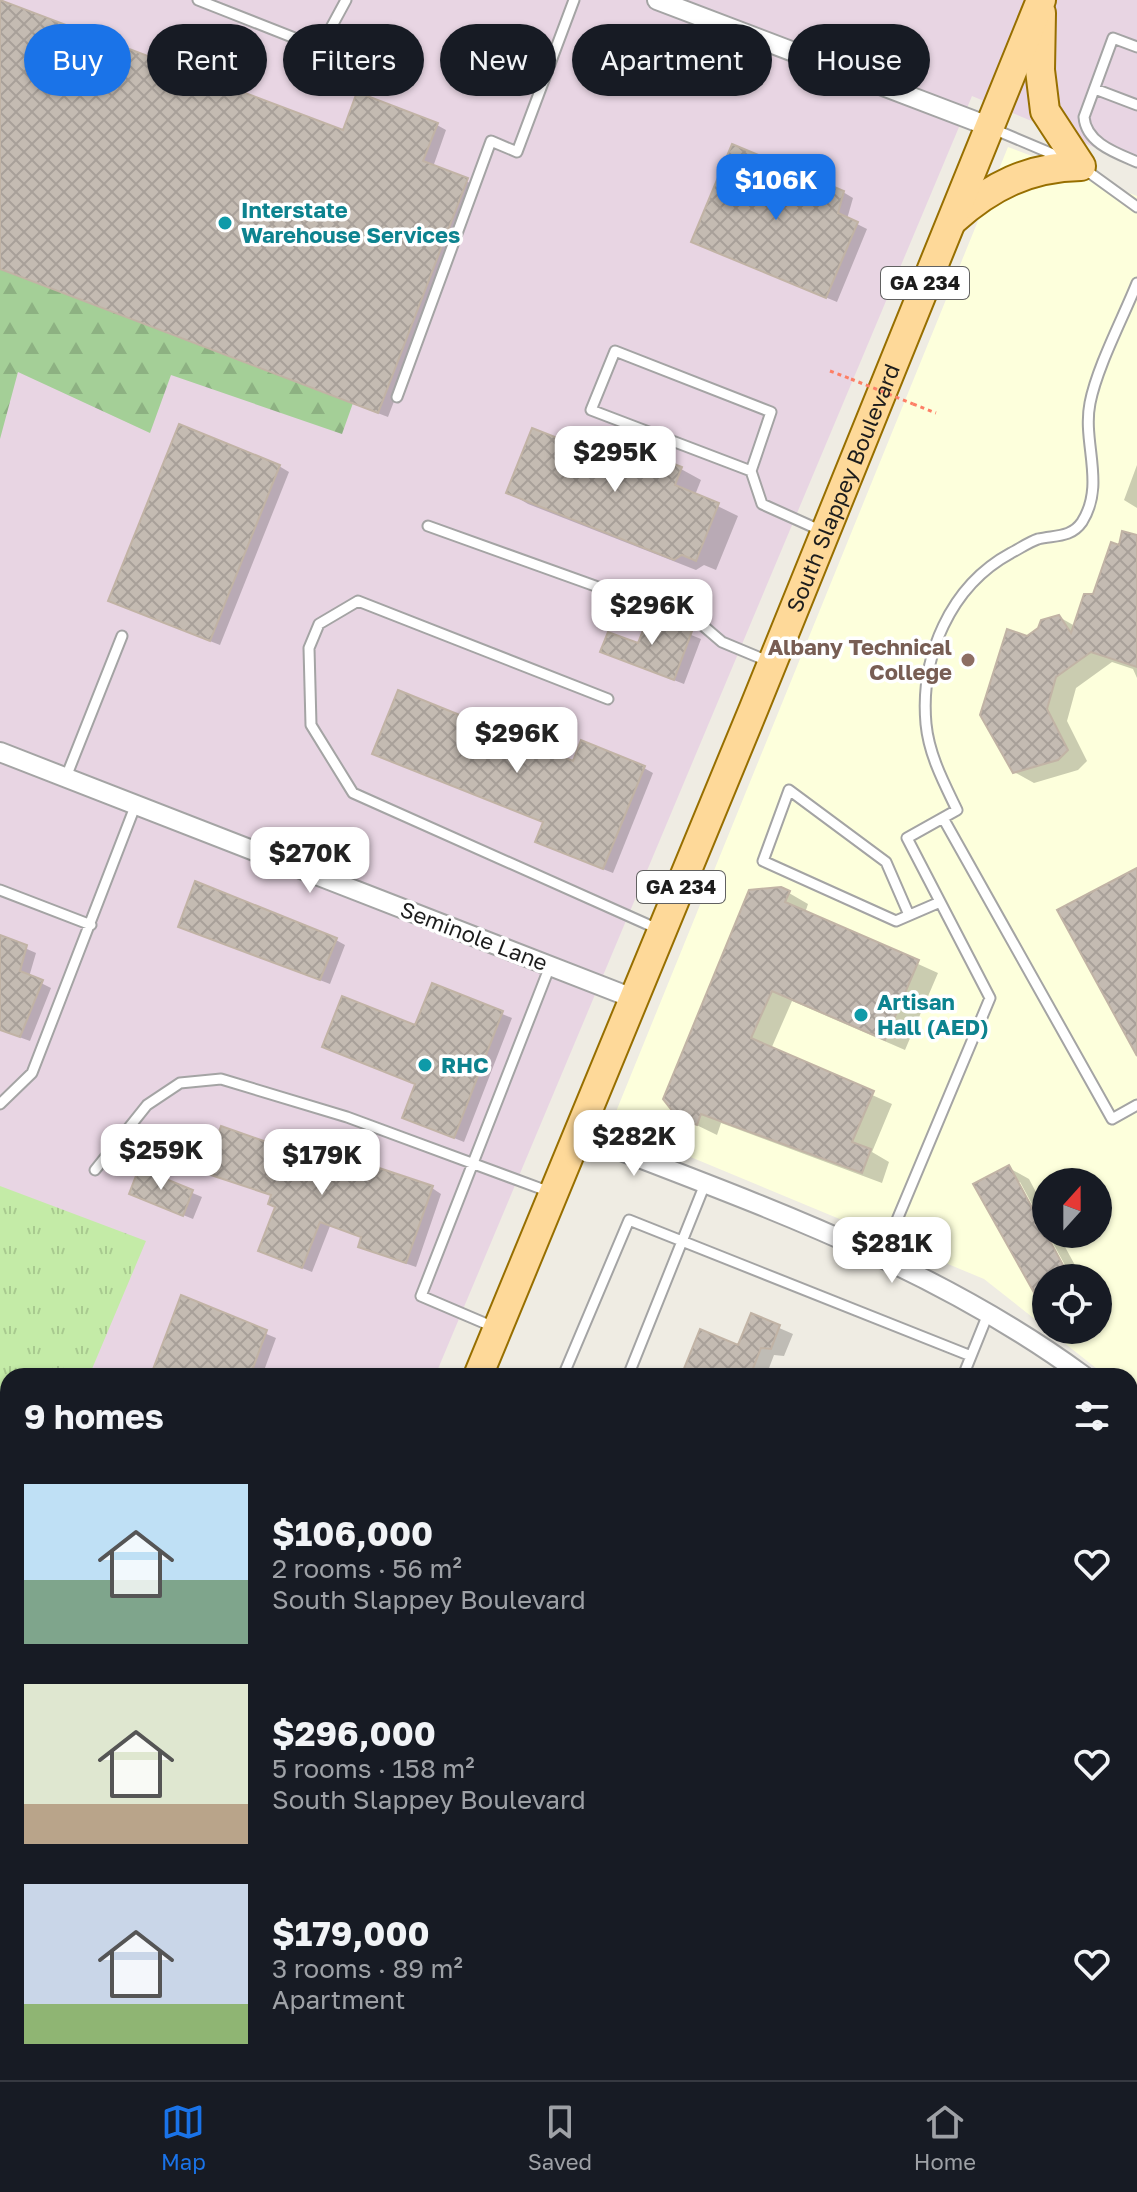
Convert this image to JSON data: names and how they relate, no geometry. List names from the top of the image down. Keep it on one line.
{"streets":{"main road":["GA 234","South Slappey Boulevard"],"street":["Seminole Lane"]},"crossings":[["South Slappey Boulevard","Seminole Lane"]],"places":["Interstate Warehouse Services","Albany Technical College","Artisan Hall (AED)","RHC"],"north":"top","page":{"chip":["Buy","Rent","Filters","New","Apartment","House"],"price":["$106K","$295K","$296K","$296K","$270K","$282K","$259K","$179K","$281K"],"heading":"9 homes","list":[{"name":"$106,000","note":"2 rooms · 56 m² · South Slappey Boulevard"},{"name":"$296,000","note":"5 rooms · 158 m² · South Slappey Boulevard"},{"name":"$179,000","note":"3 rooms · 89 m² · Apartment"}],"tabs":["Map","Saved","Home"]}}
